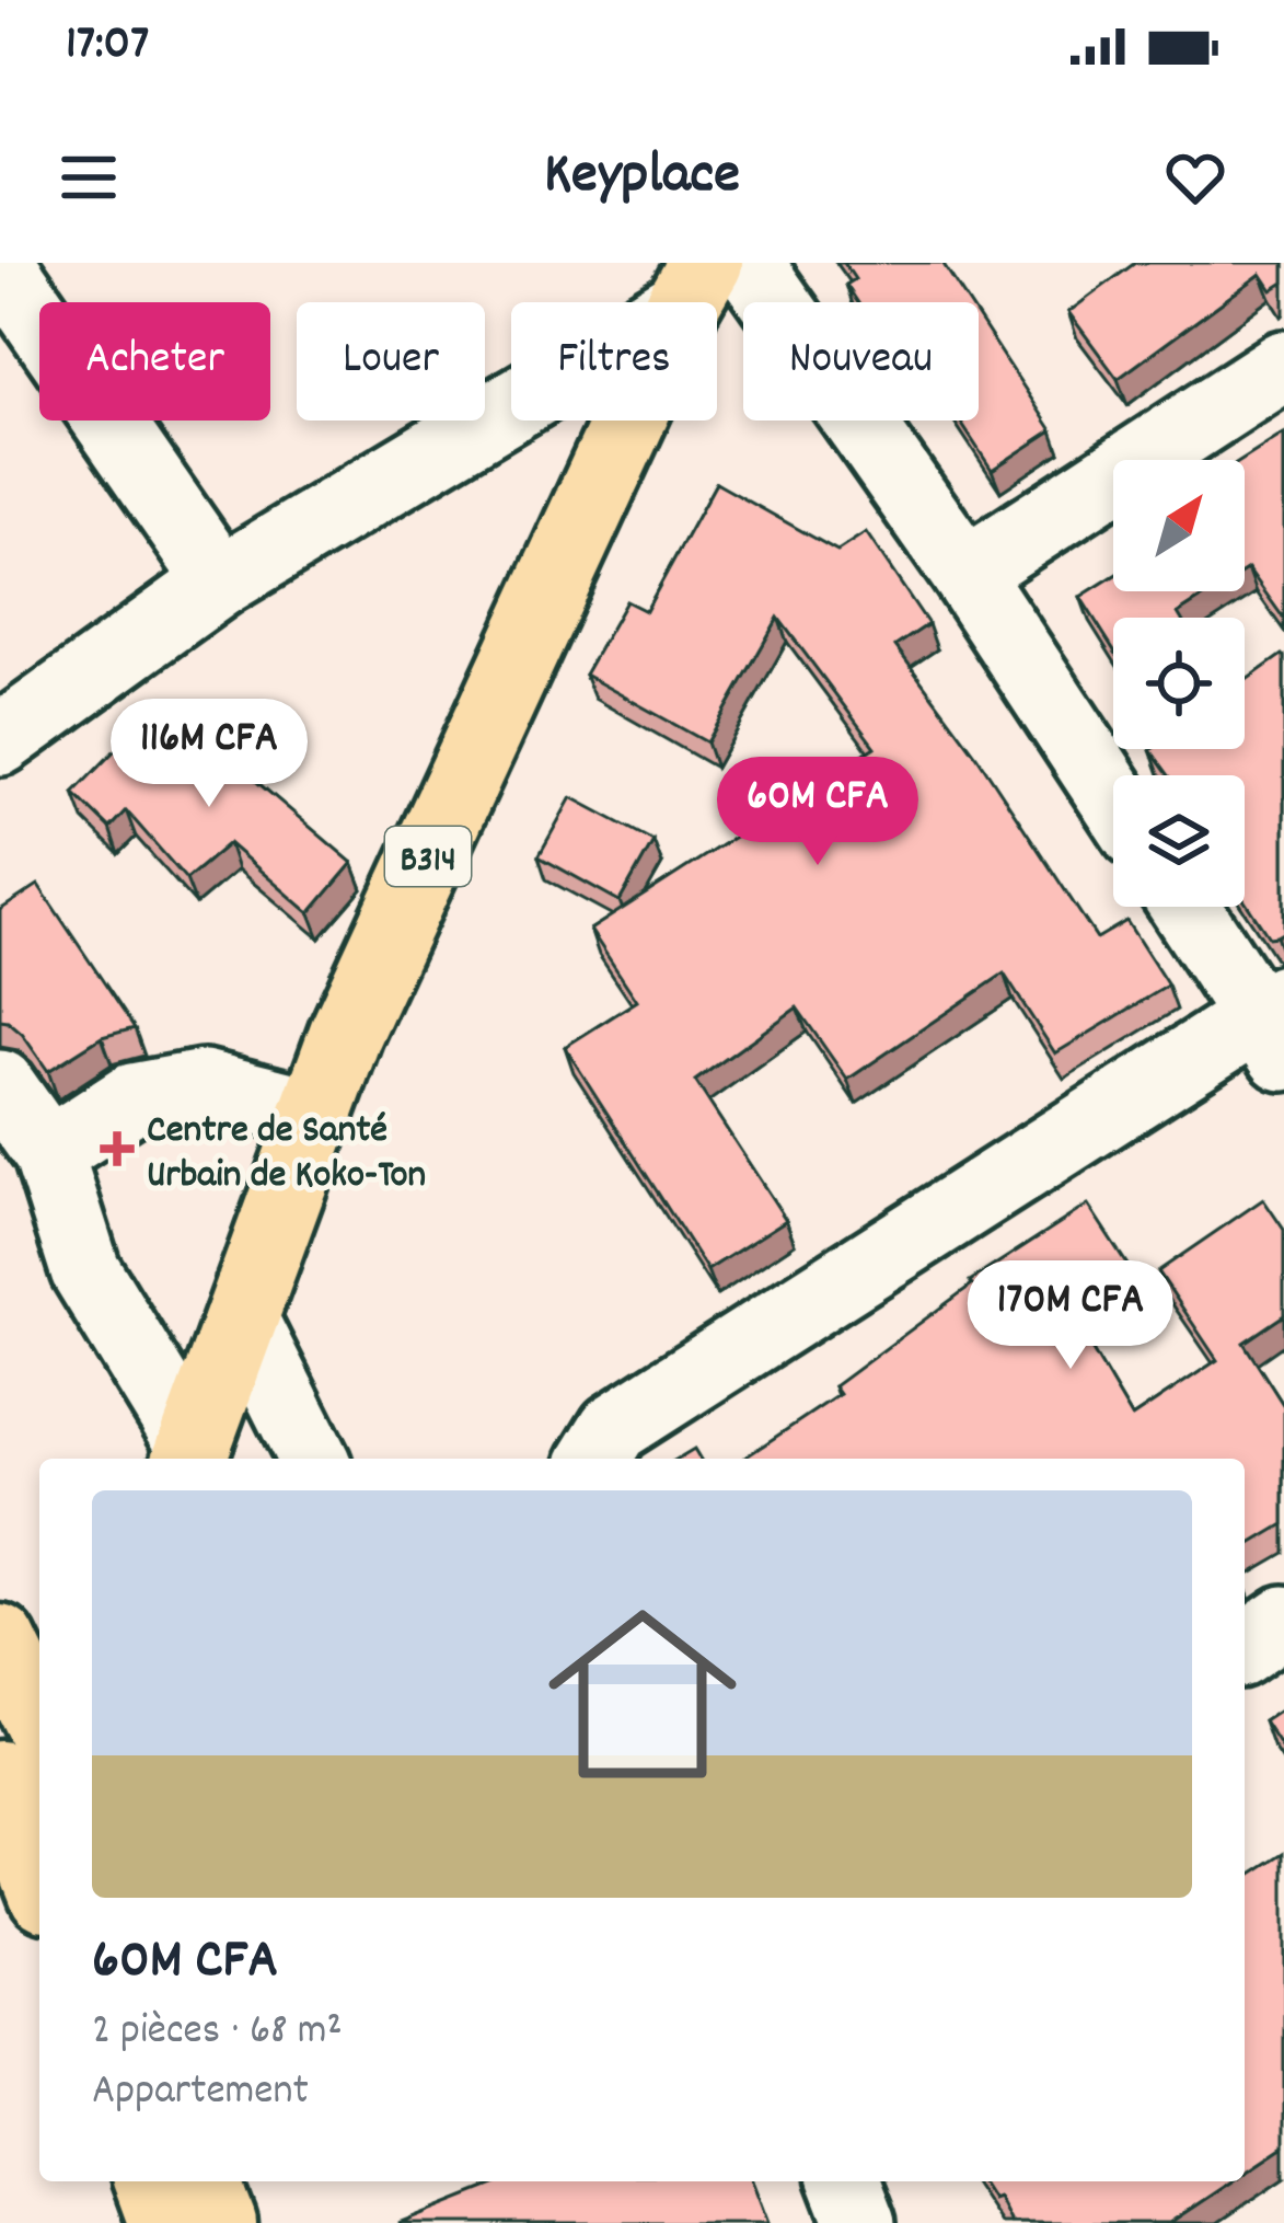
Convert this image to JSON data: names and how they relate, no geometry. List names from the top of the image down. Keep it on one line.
{"streets":{"main road":["B314"]},"places":{"health":["Centre de Santé Urbain de Koko-Ton"]},"north":"top right","page":{"status":"17:07","header":"Keyplace","chip":["Acheter","Louer","Filtres","Nouveau"],"price":["116M CFA","60M CFA","170M CFA"],"list":[{"name":"60M CFA","note":"2 pièces · 68 m² · Appartement"}]}}
